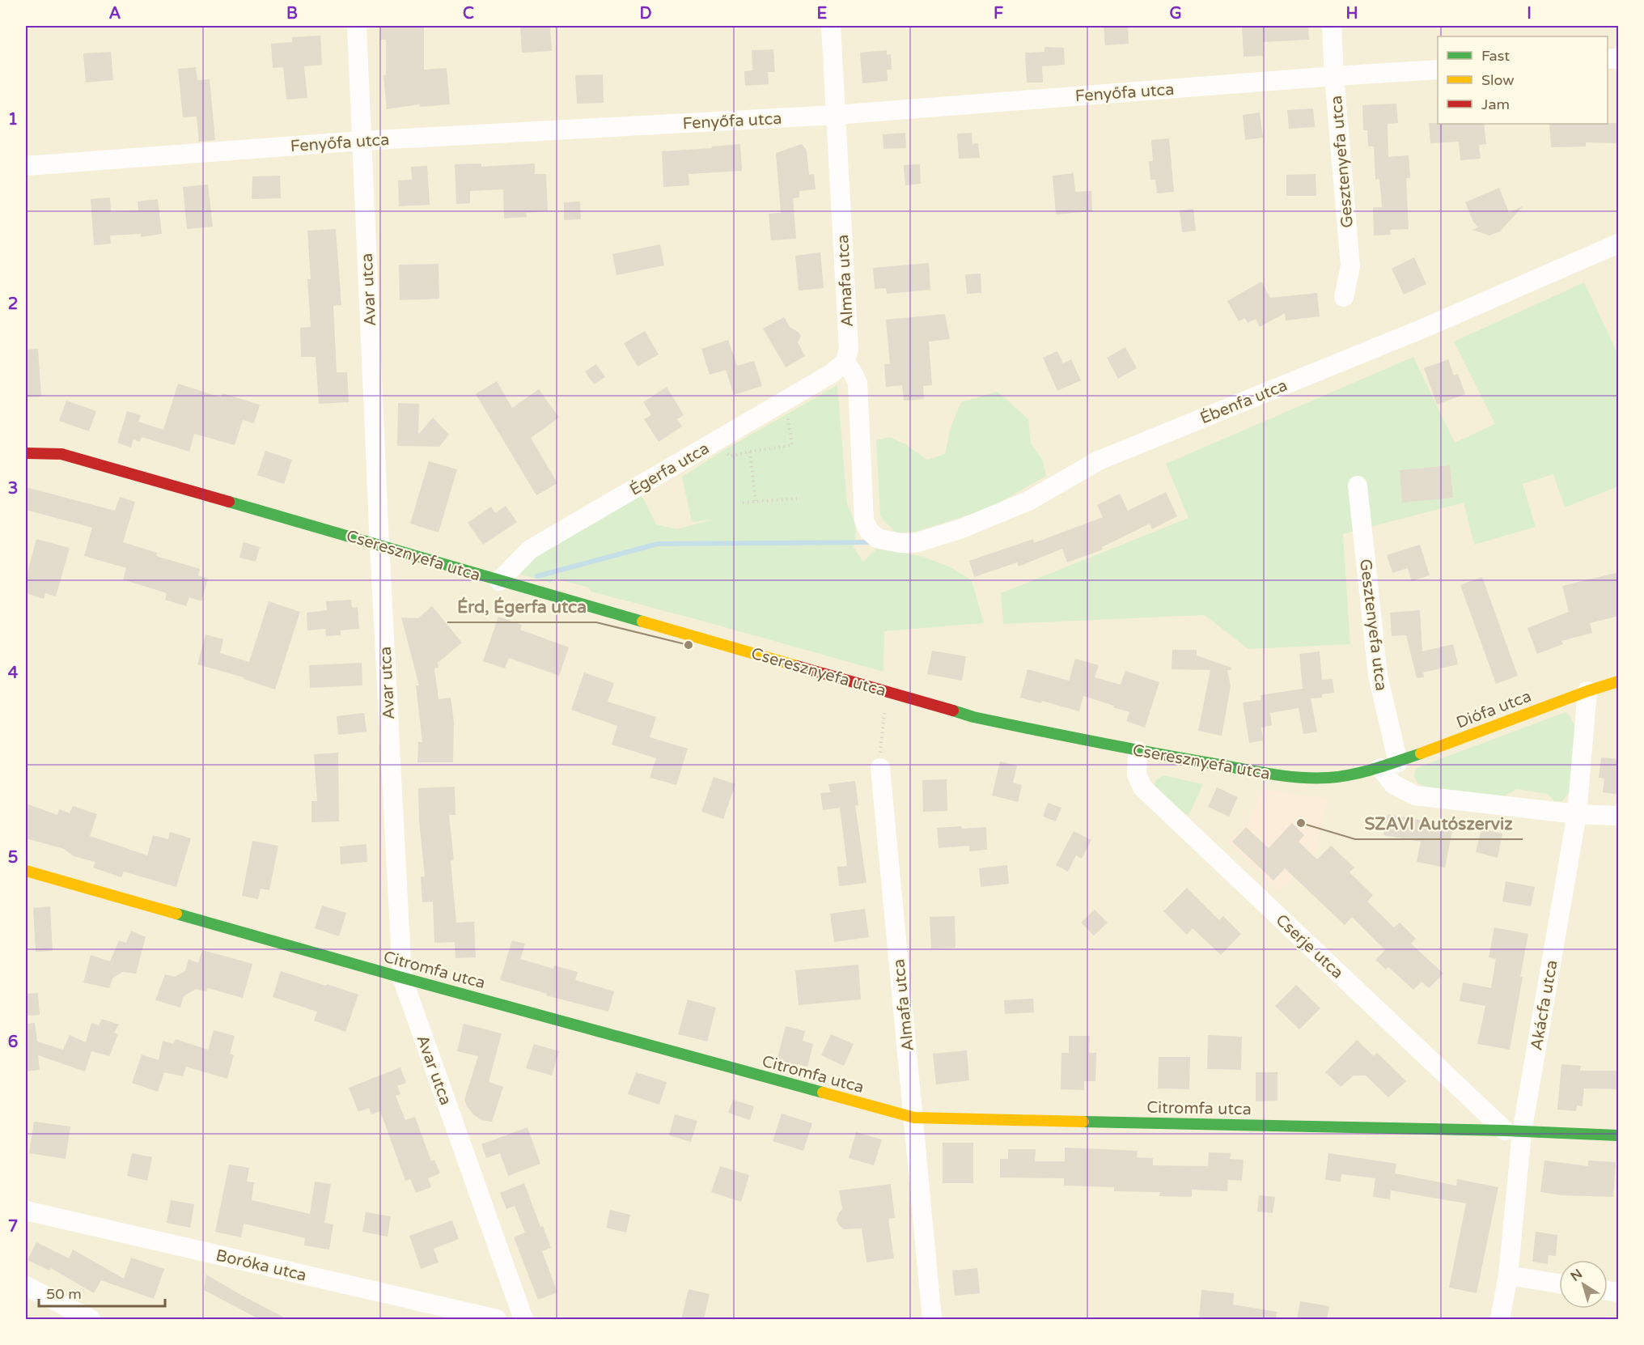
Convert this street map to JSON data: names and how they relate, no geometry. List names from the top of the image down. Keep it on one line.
{"streets":{"street":["Fenyőfa utca","Gesztenyefa utca","Almafa utca","Avar utca","Ébenfa utca","Égerfa utca","Cseresznyefa utca","Diófa utca","Cserje utca","Citromfa utca","Akácfa utca","Boróka utca"]},"crossings":[["Fenyőfa utca","Gesztenyefa utca"],["Fenyőfa utca","Almafa utca"],["Fenyőfa utca","Avar utca"],["Gesztenyefa utca","Cseresznyefa utca"],["Gesztenyefa utca","Diófa utca"],["Almafa utca","Ébenfa utca"],["Almafa utca","Égerfa utca"],["Almafa utca","Citromfa utca"],["Avar utca","Cseresznyefa utca"],["Avar utca","Citromfa utca"],["Ébenfa utca","Égerfa utca"],["Égerfa utca","Cseresznyefa utca"],["Cseresznyefa utca","Diófa utca"],["Cseresznyefa utca","Cserje utca"],["Diófa utca","Akácfa utca"],["Cserje utca","Citromfa utca"],["Cserje utca","Akácfa utca"],["Citromfa utca","Akácfa utca"]],"places":["Érd, Égerfa utca","SZAVI Autószerviz"],"legend":["Fast","Slow","Jam"],"scale_bar":"50 m","north":"top left","grid":{"columns":["A","B","C","D","E","F","G","H","I"],"rows":["1","2","3","4","5","6","7"]}}
